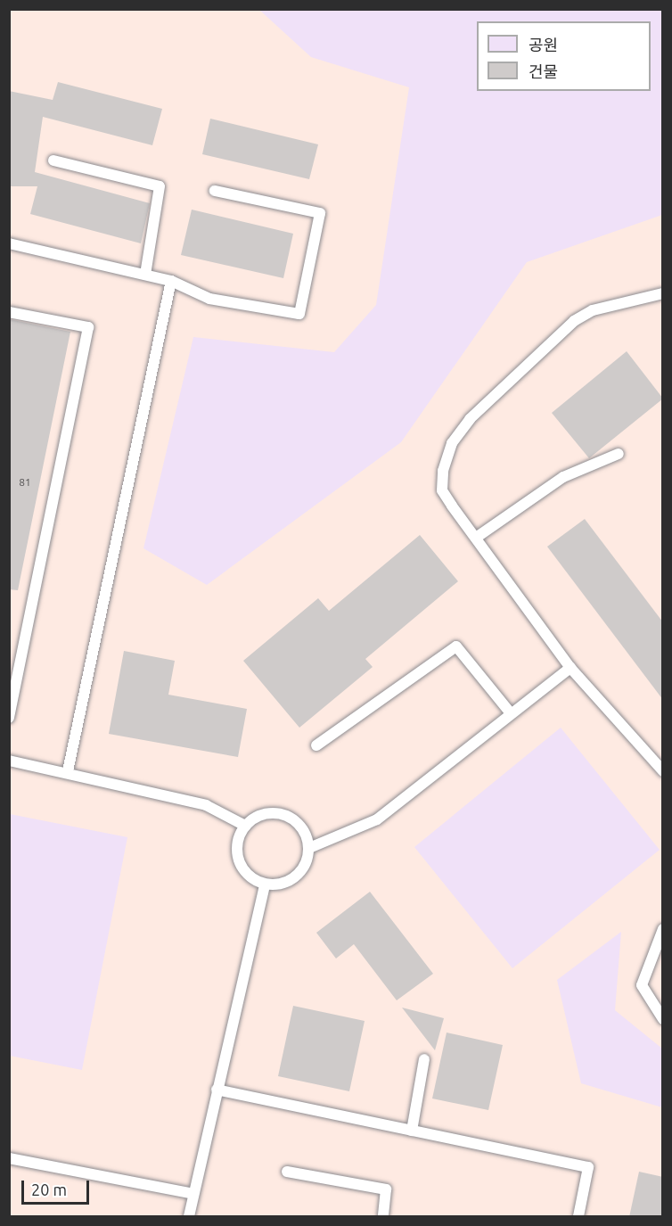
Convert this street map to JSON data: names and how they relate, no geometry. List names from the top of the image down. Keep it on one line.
{"house_numbers":["81"],"legend":["공원","건물"],"scale_bar":"20 m"}
